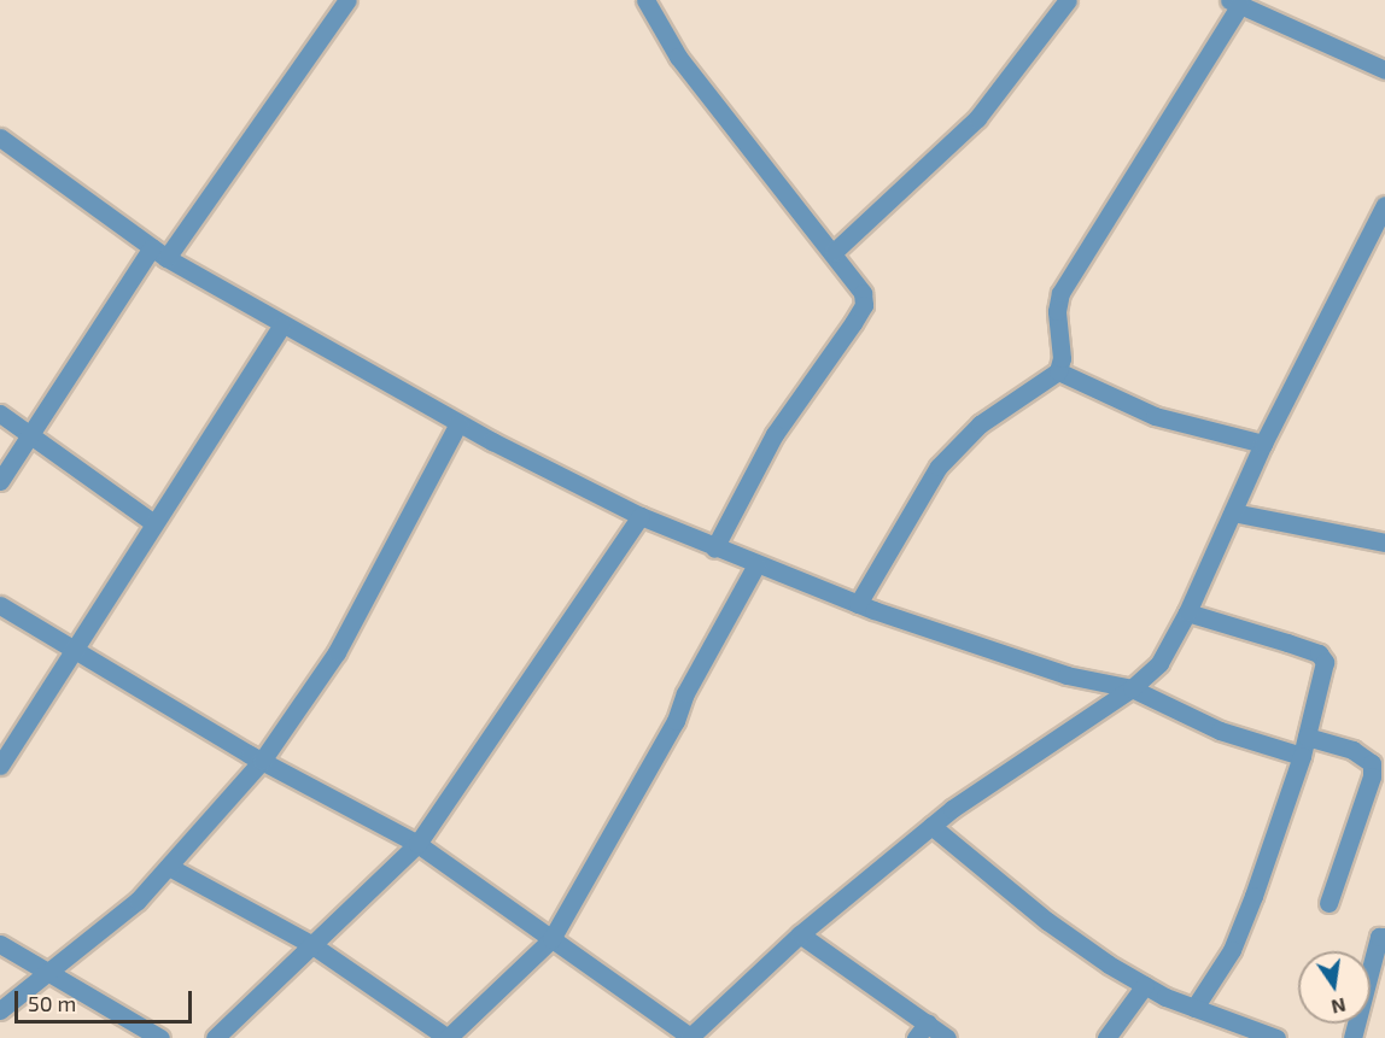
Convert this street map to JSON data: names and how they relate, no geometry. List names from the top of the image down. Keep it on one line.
{"scale_bar":"50 m","north":"bottom"}
